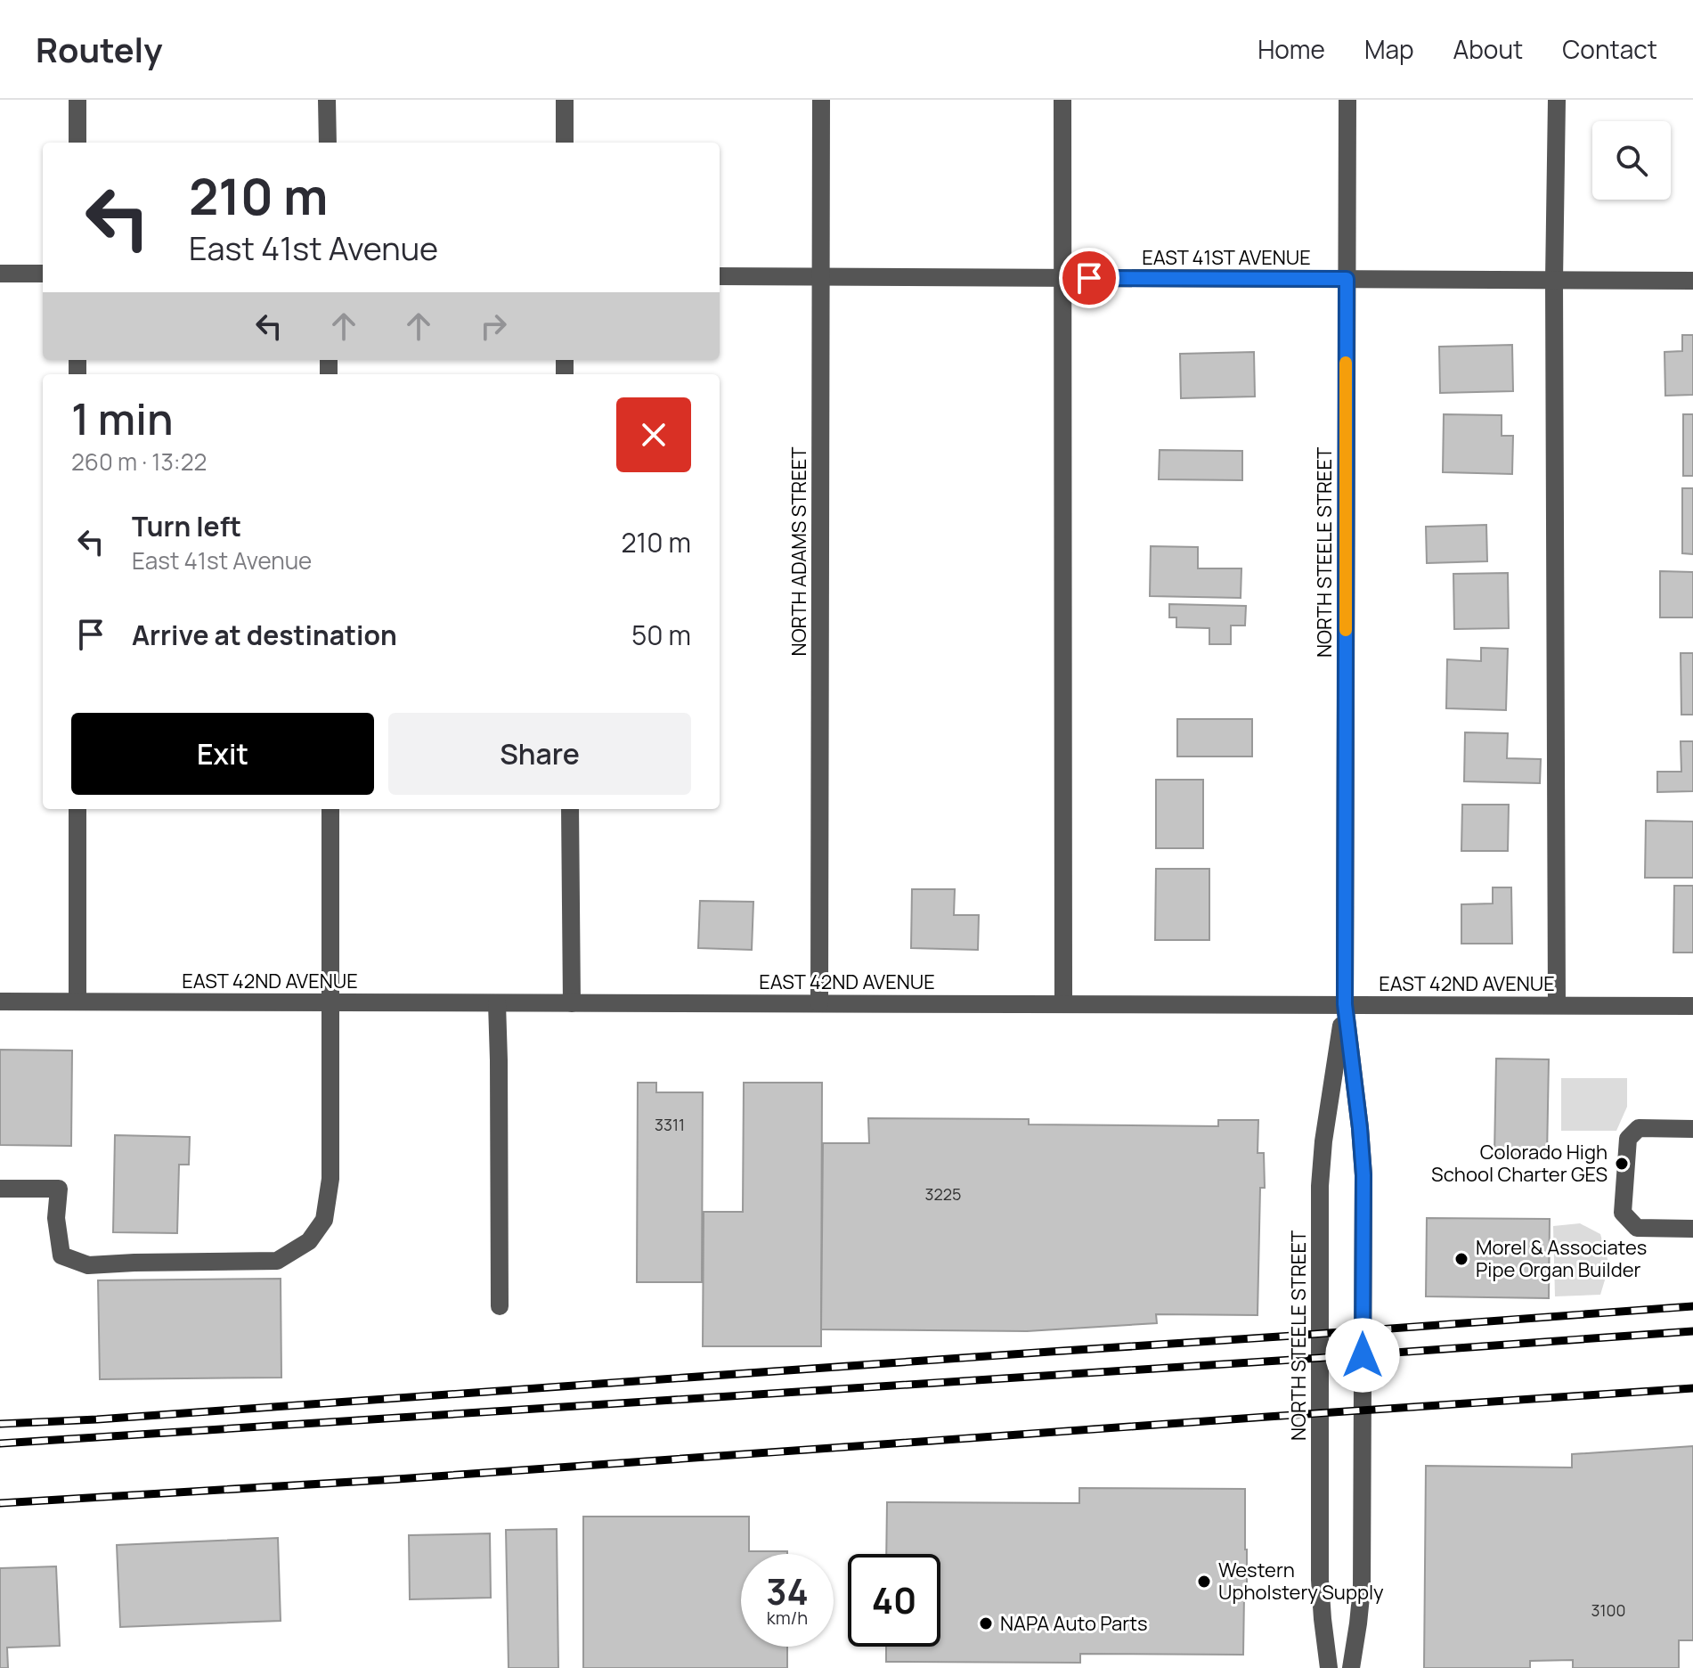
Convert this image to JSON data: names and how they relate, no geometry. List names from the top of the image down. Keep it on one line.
{"streets":{"street":["EAST 41ST AVENUE","NORTH ADAMS STREET","NORTH STEELE STREET","EAST 42ND AVENUE"]},"crossings":[["EAST 41ST AVENUE","NORTH ADAMS STREET"],["EAST 41ST AVENUE","NORTH STEELE STREET"],["NORTH ADAMS STREET","EAST 42ND AVENUE"],["NORTH STEELE STREET","EAST 42ND AVENUE"]],"places":["Colorado High School Charter GES","Morel & Associates Pipe Organ Builder","Western Upholstery Supply","NAPA Auto Parts"],"house_numbers":["3311","3225","3100"],"page":{"header":"Routely","nav":["Home","Map","About","Contact"],"turn":["210 m","East 41st Avenue"],"heading":["1 min","260 m · 13:22"],"list":[{"name":"Turn left","note":"East 41st Avenue","value":"210 m"},{"name":"Arrive at destination","value":"50 m"}],"buttons":["Exit","Share"],"speed":"34 km/h","limit":"40"}}
